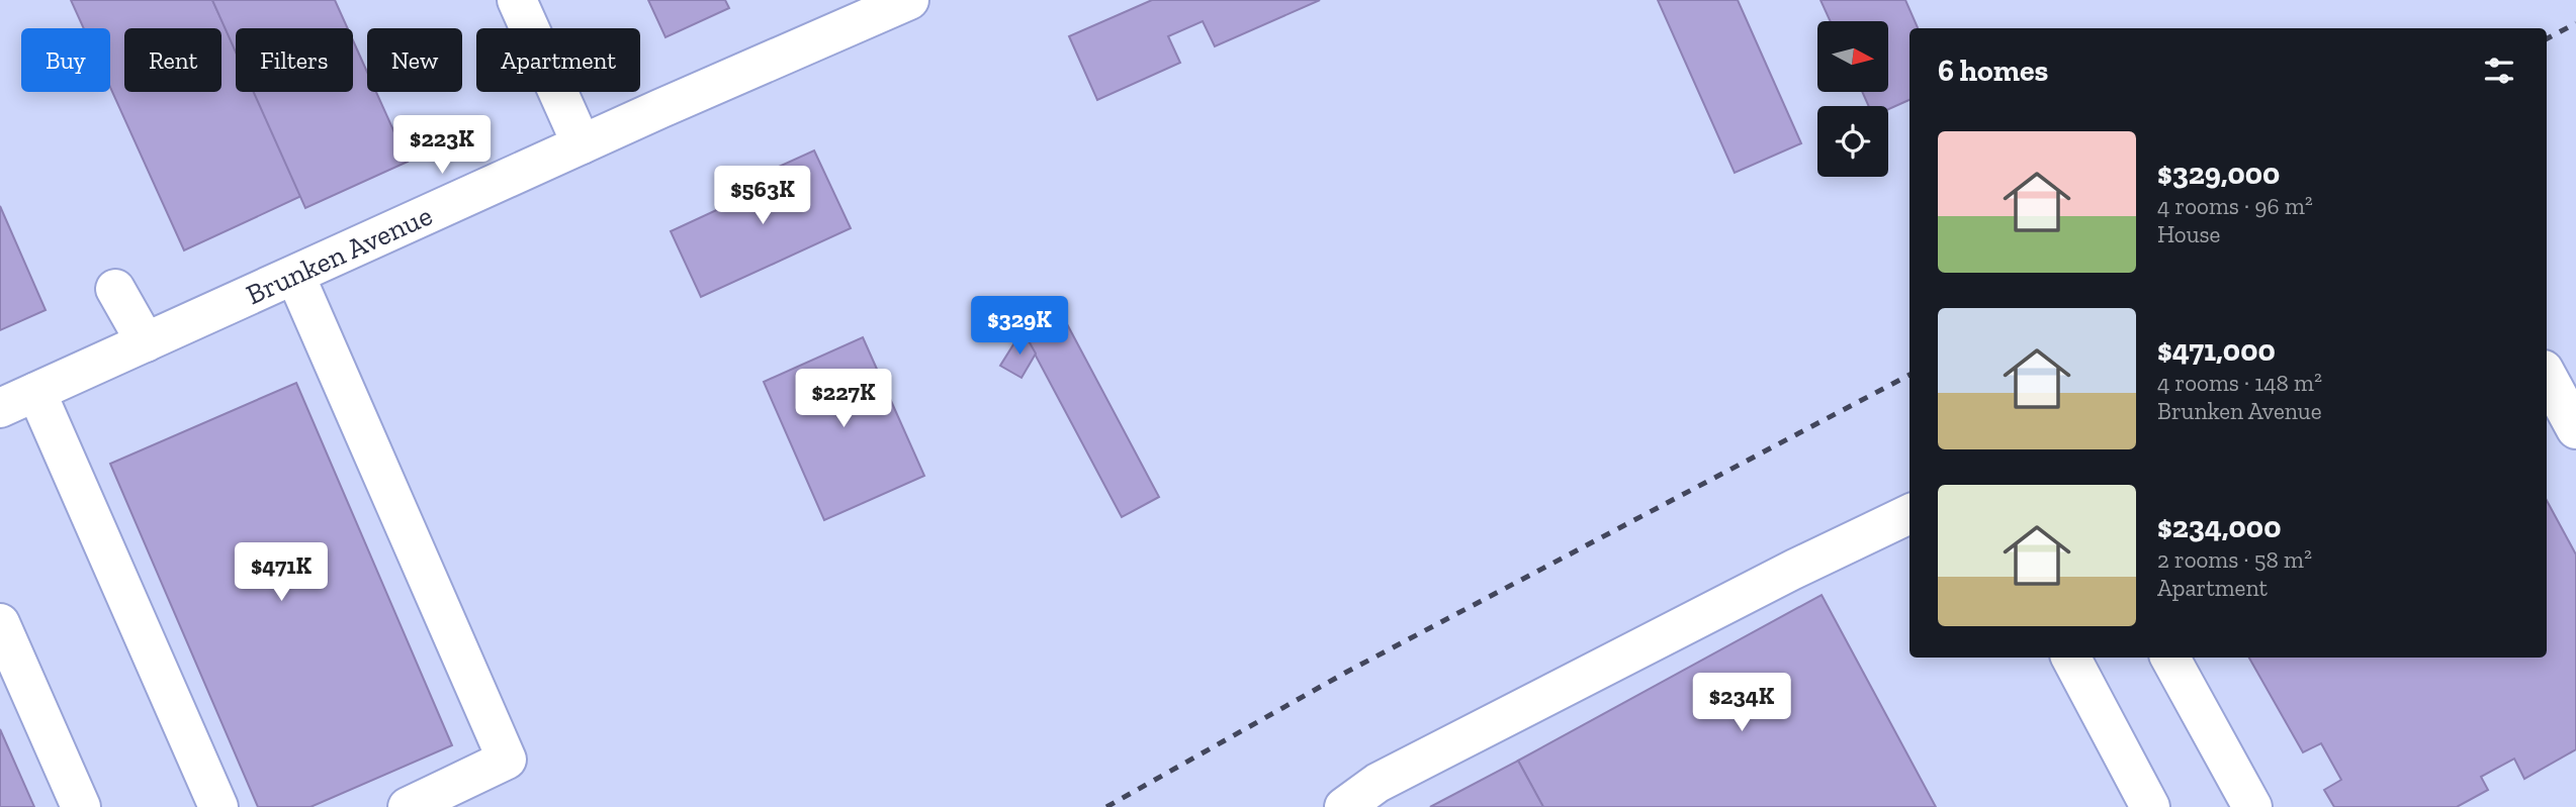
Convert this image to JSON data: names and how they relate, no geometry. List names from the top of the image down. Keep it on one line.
{"streets":{"street":["Brunken Avenue"]},"north":"right","page":{"chip":["Buy","Rent","Filters","New","Apartment"],"heading":"6 homes","list":[{"name":"$329,000","note":"4 rooms · 96 m² · House"},{"name":"$471,000","note":"4 rooms · 148 m² · Brunken Avenue"},{"name":"$234,000","note":"2 rooms · 58 m² · Apartment"}],"price":["$223K","$563K","$329K","$227K","$471K","$234K"]}}
